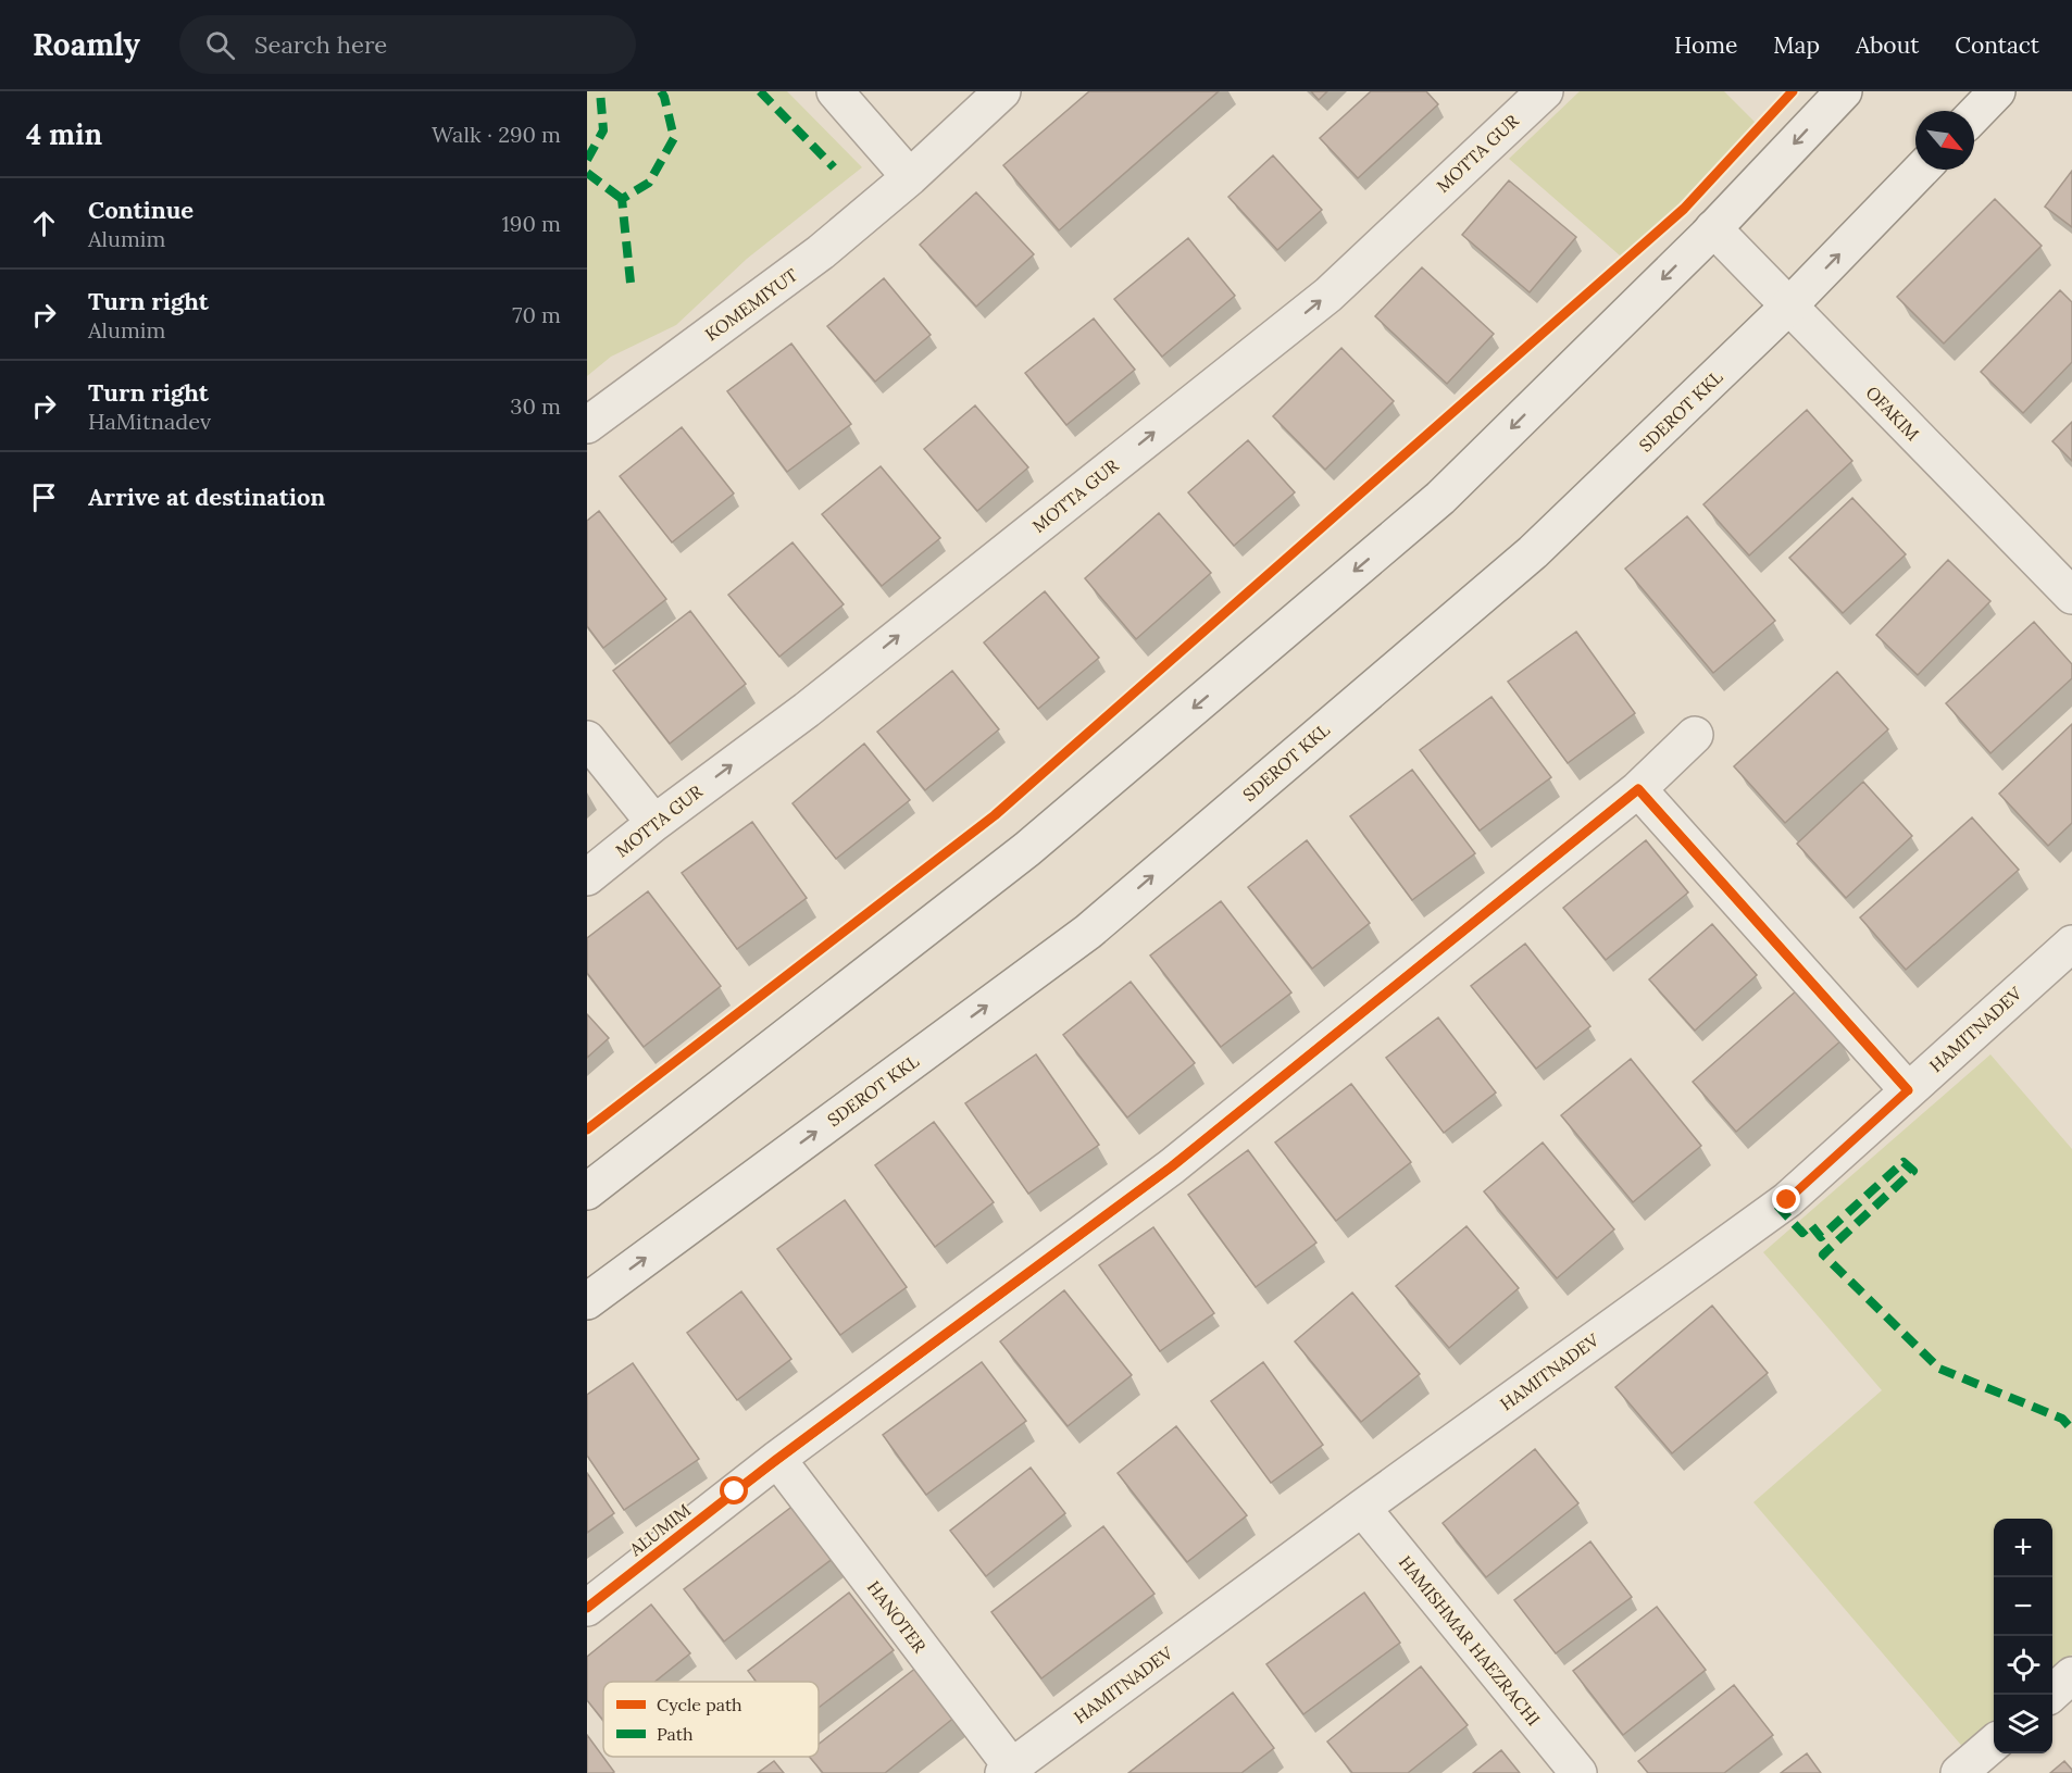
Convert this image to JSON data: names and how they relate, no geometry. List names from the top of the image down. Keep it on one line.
{"streets":{"street":["MOTTA GUR","KOMEMIYUT","SDEROT KKL","OFAKIM","HAMITNADEV","ALUMIM","HANOTER","HAMISHMAR HAEZRACHI"]},"crossings":[["SDEROT KKL","OFAKIM"],["HAMITNADEV","HANOTER"],["HAMITNADEV","HAMISHMAR HAEZRACHI"],["ALUMIM","HANOTER"]],"legend":["Cycle path","Path"],"north":"bottom right","page":{"header":"Roamly","search":"Search here","nav":["Home","Map","About","Contact"],"heading":["4 min","Walk · 290 m"],"list":[["Continue","Alumim","190 m"],["Turn right","Alumim","70 m"],["Turn right","HaMitnadev","30 m"],"Arrive at destination"],"map_buttons":["+","−"]}}
